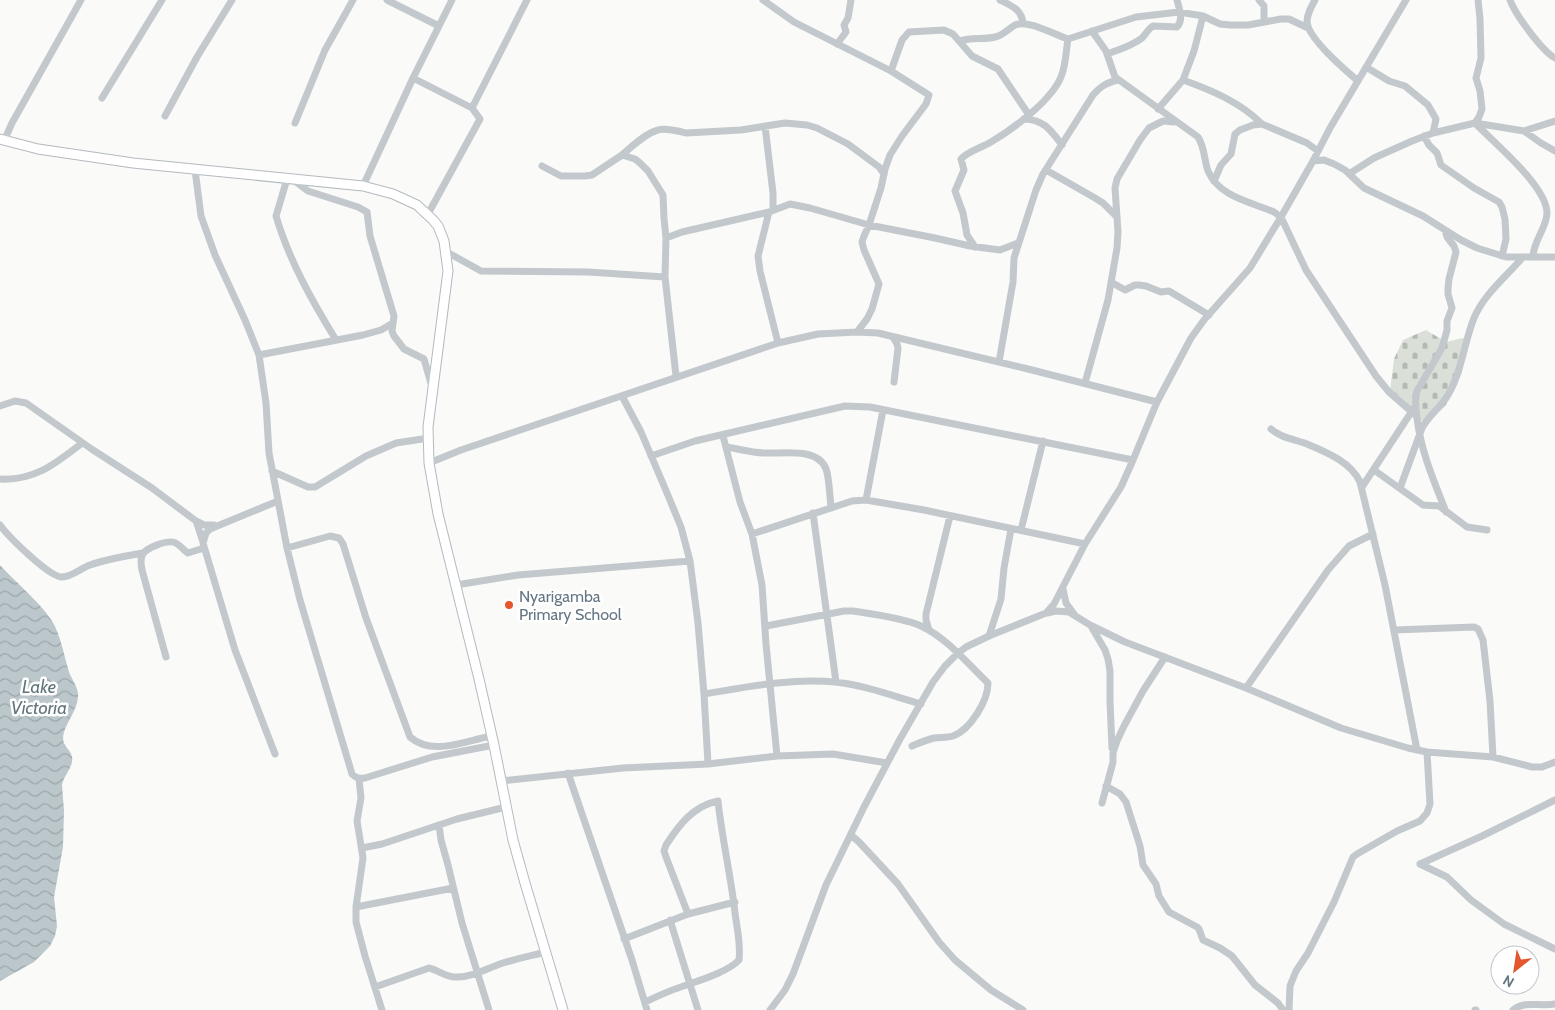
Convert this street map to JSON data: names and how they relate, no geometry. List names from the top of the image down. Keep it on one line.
{"water":["Lake Victoria"],"places":["Nyarigamba Primary School"],"north":"bottom left"}
